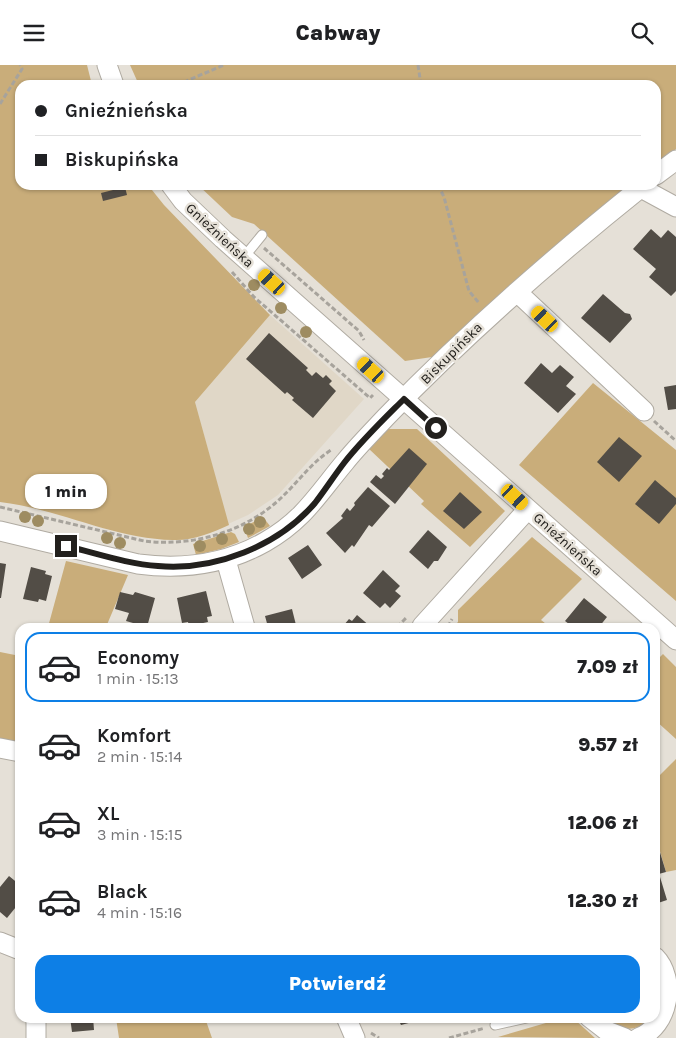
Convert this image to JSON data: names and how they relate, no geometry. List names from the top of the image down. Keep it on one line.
{"streets":{"street":["Gnieźnieńska","Biskupińska"]},"crossings":[["Gnieźnieńska","Biskupińska"]],"page":{"header":"Cabway","banner":["Gnieźnieńska","Biskupińska"],"bubble":"1 min","list":[{"name":"Economy","note":"1 min · 15:13","value":"7.09 zł"},{"name":"Komfort","note":"2 min · 15:14","value":"9.57 zł"},{"name":"XL","note":"3 min · 15:15","value":"12.06 zł"},{"name":"Black","note":"4 min · 15:16","value":"12.30 zł"}],"buttons":"Potwierdź"}}
